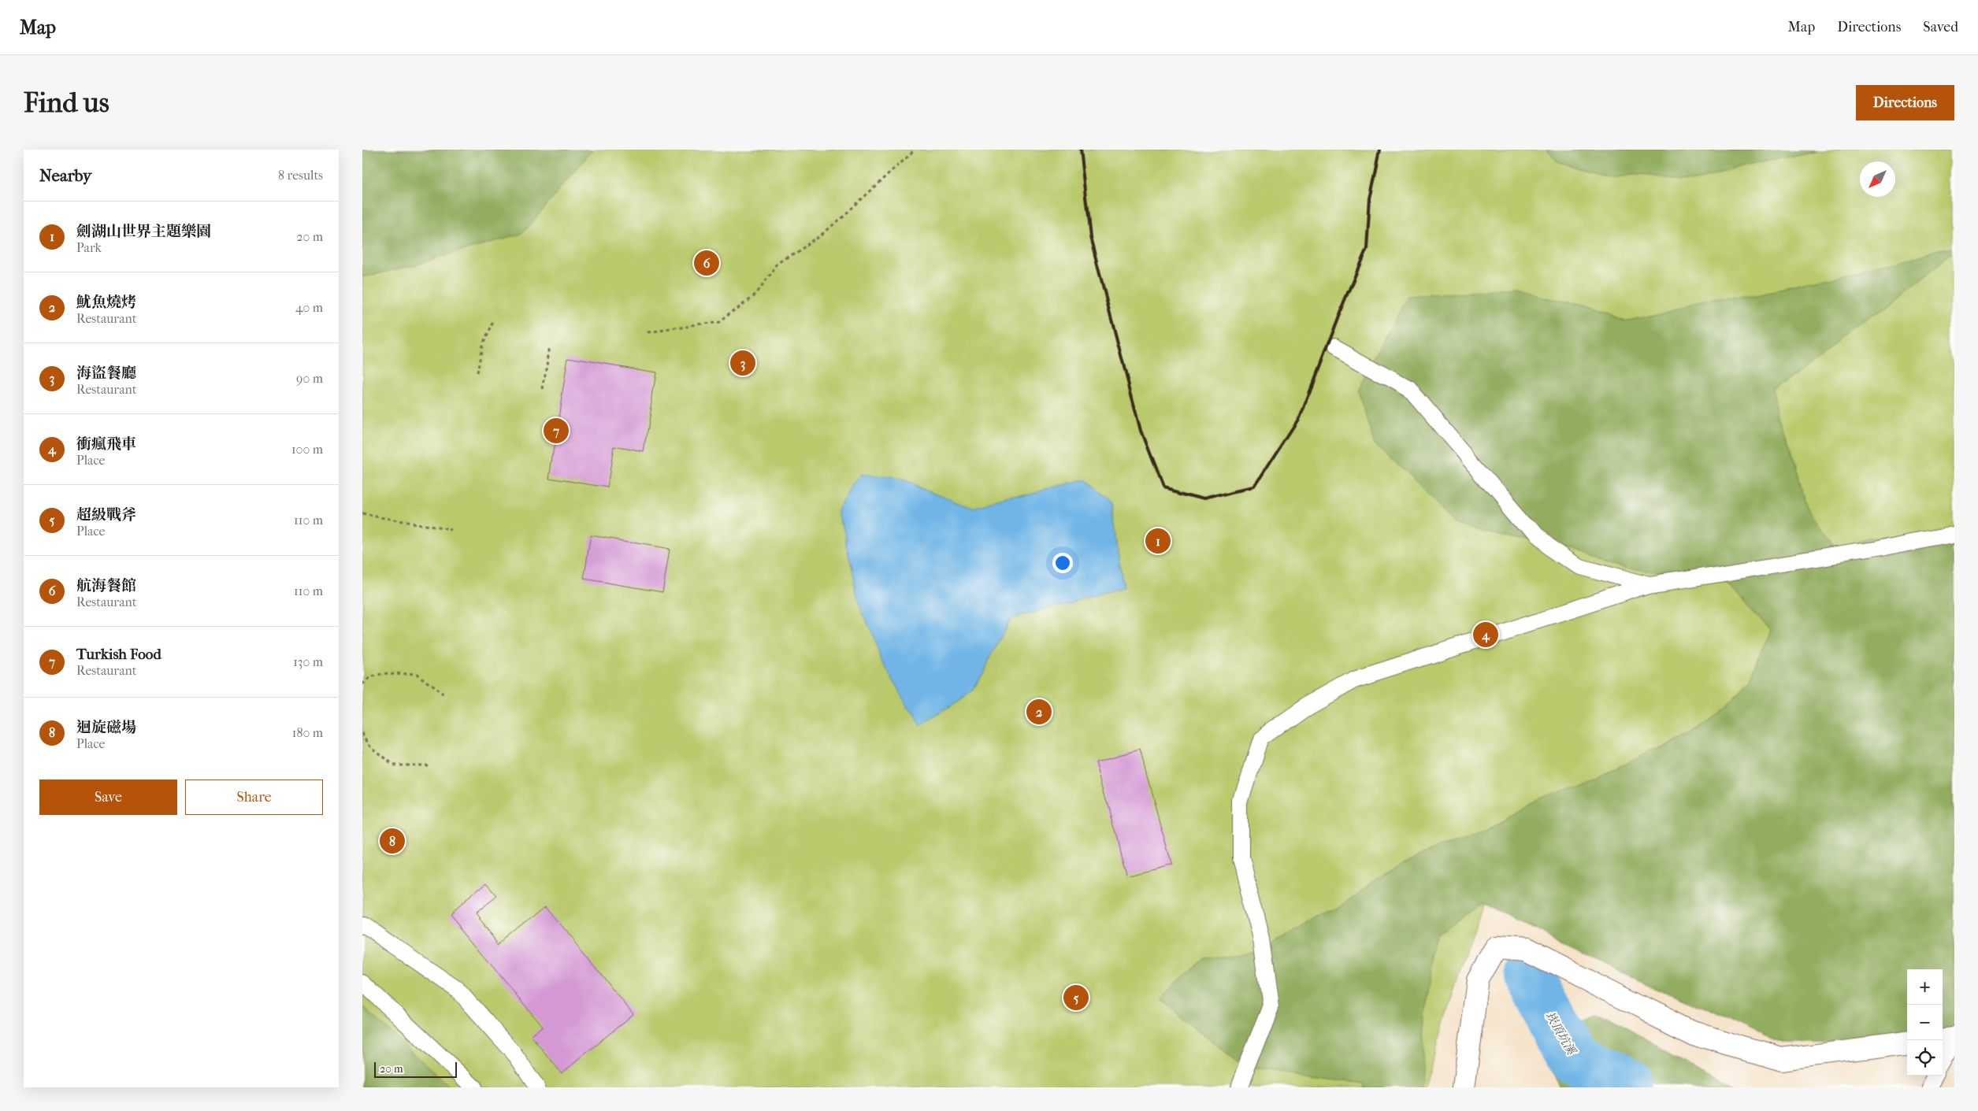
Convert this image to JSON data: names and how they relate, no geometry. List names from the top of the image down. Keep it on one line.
{"water":["崁頂坑溪"],"scale_bar":"20 m","north":"bottom left","page":{"header":"Map","nav":["Map","Directions","Saved"],"buttons":["Directions",["Save","Share"]],"title":"Find us","heading":["Nearby","8 results"],"list":[{"mark":"1","name":"劍湖山世界主題樂園","note":"Park","value":"20 m"},{"mark":"2","name":"魷魚燒烤","note":"Restaurant","value":"40 m"},{"mark":"3","name":"海盜餐廳","note":"Restaurant","value":"90 m"},{"mark":"4","name":"衝瘋飛車","note":"Place","value":"100 m"},{"mark":"5","name":"超級戰斧","note":"Place","value":"110 m"},{"mark":"6","name":"航海餐館","note":"Restaurant","value":"110 m"},{"mark":"7","name":"Turkish Food","note":"Restaurant","value":"130 m"},{"mark":"8","name":"迴旋磁場","note":"Place","value":"180 m"}],"pins":["6","3","7","1","4","2","8","5"],"map_buttons":["+","−"],"scale":"20 m"}}
